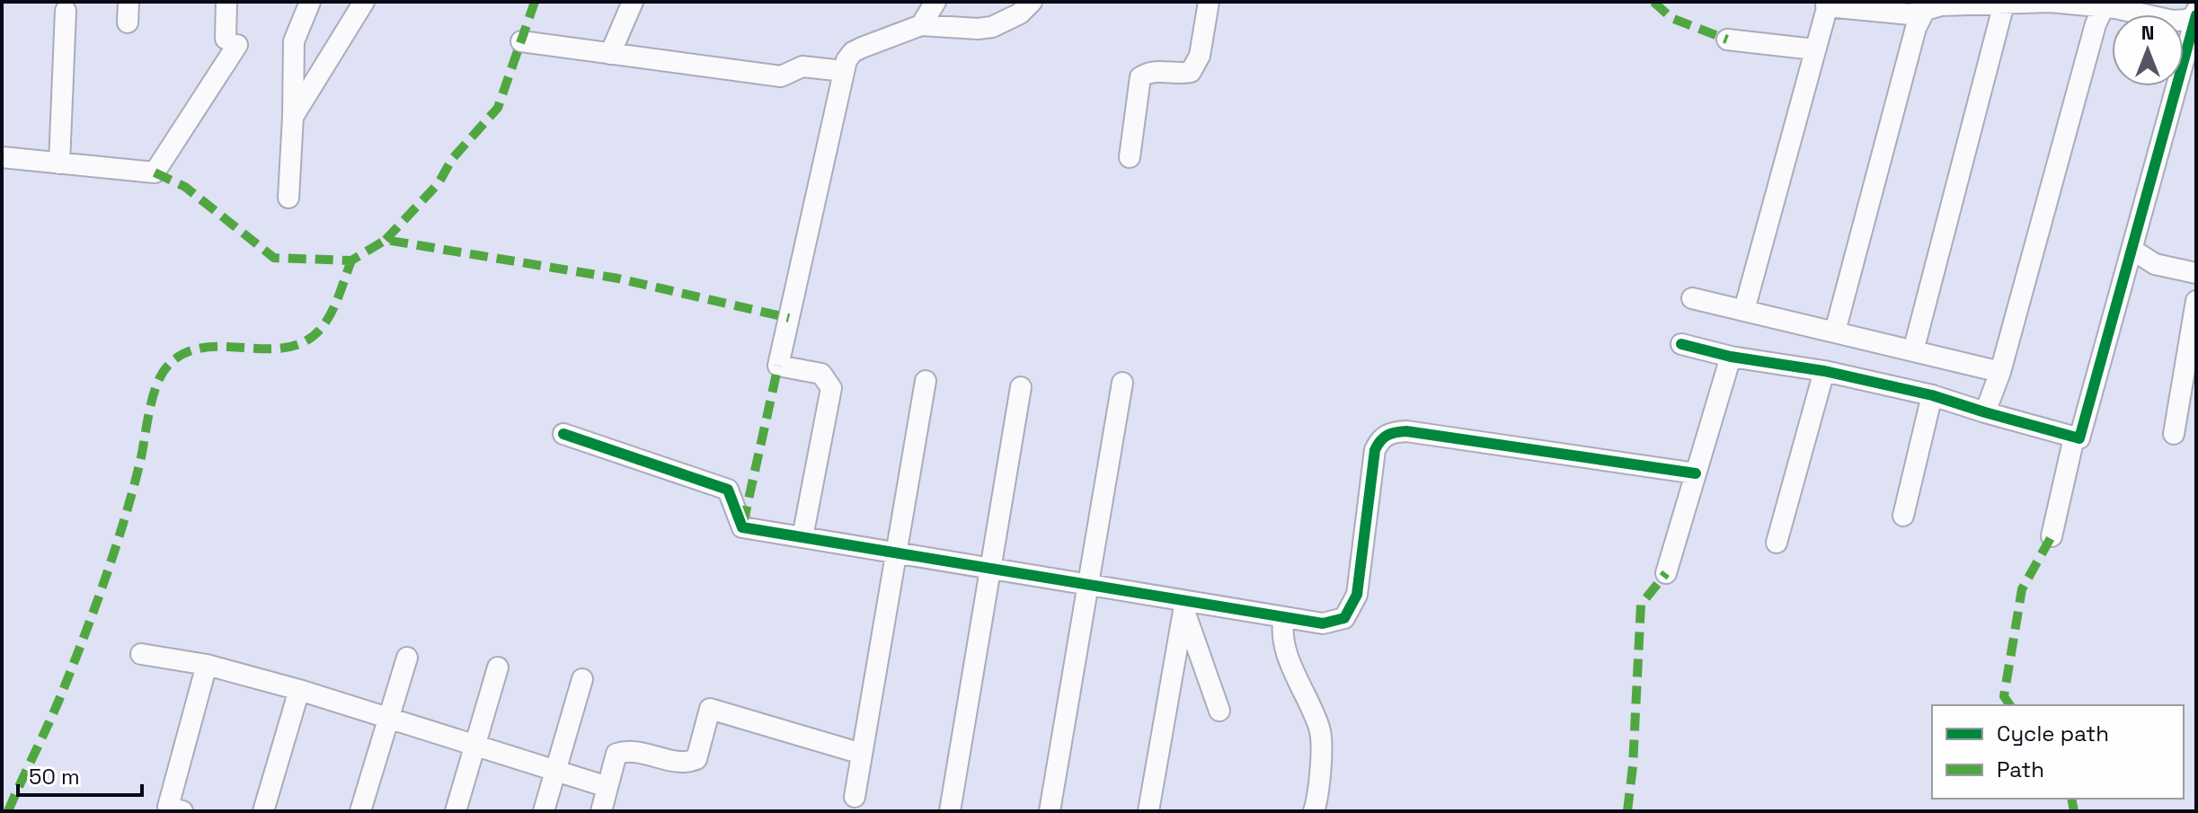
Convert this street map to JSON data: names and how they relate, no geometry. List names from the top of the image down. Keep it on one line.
{"legend":["Cycle path","Path"],"scale_bar":"50 m","north":"top"}
